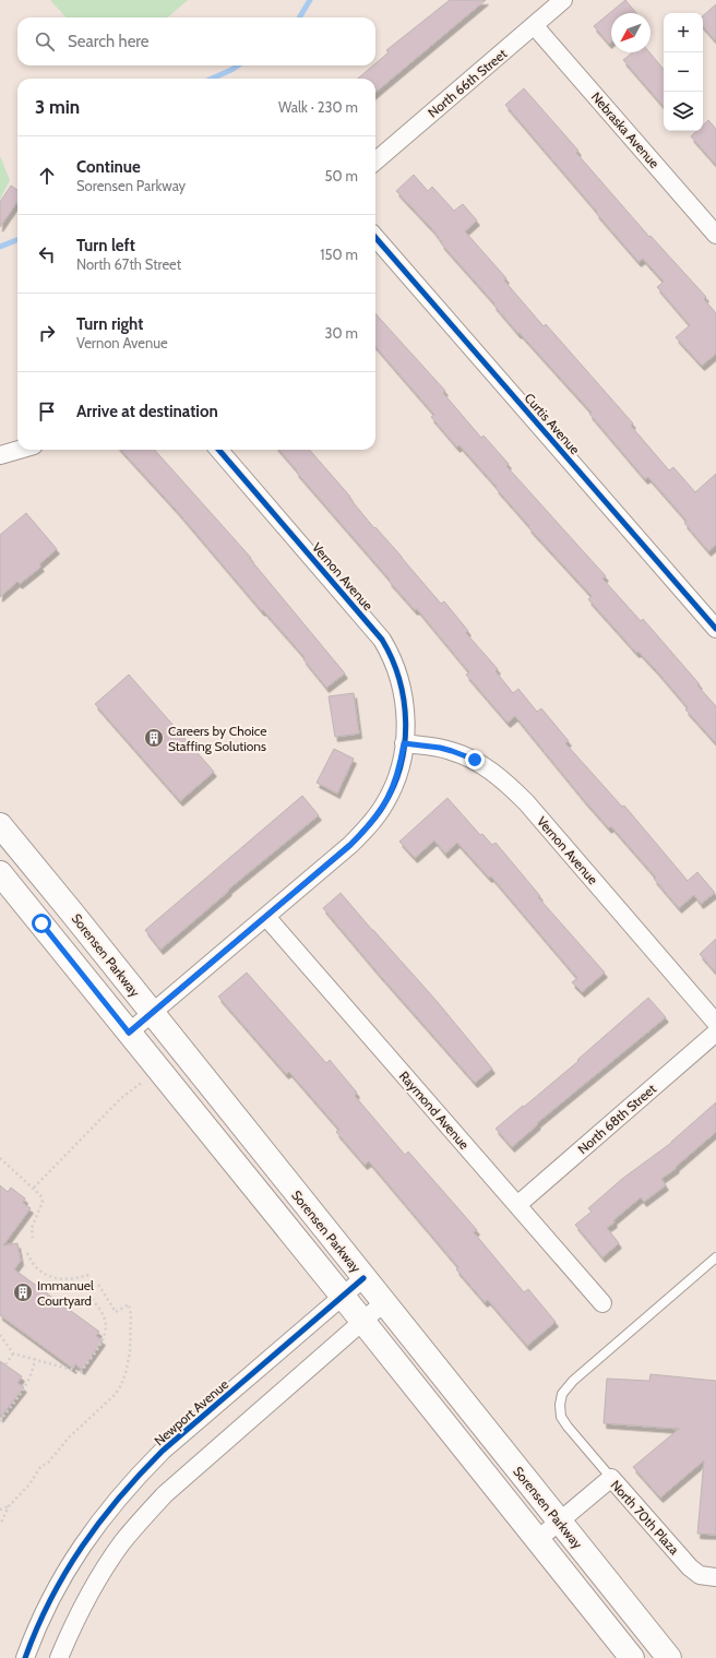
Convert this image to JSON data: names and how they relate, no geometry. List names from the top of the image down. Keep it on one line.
{"streets":{"main road":["Sorensen Parkway"],"street":["North 66th Street","Nebraska Avenue","Curtis Avenue","Vernon Avenue","Raymond Avenue","North 68th Street","Newport Avenue","North 70th Plaza"]},"crossings":[["North 66th Street","Nebraska Avenue"],["Sorensen Parkway","Newport Avenue"],["Sorensen Parkway","North 70th Plaza"],["Raymond Avenue","North 68th Street"]],"places":{"building":["Careers by Choice Staffing Solutions","Immanuel Courtyard"]},"north":"bottom left","page":{"map_buttons":["+","−"],"search":"Search here","heading":["3 min","Walk · 230 m"],"list":[["Continue","Sorensen Parkway","50 m"],["Turn left","North 67th Street","150 m"],["Turn right","Vernon Avenue","30 m"],"Arrive at destination"]}}
